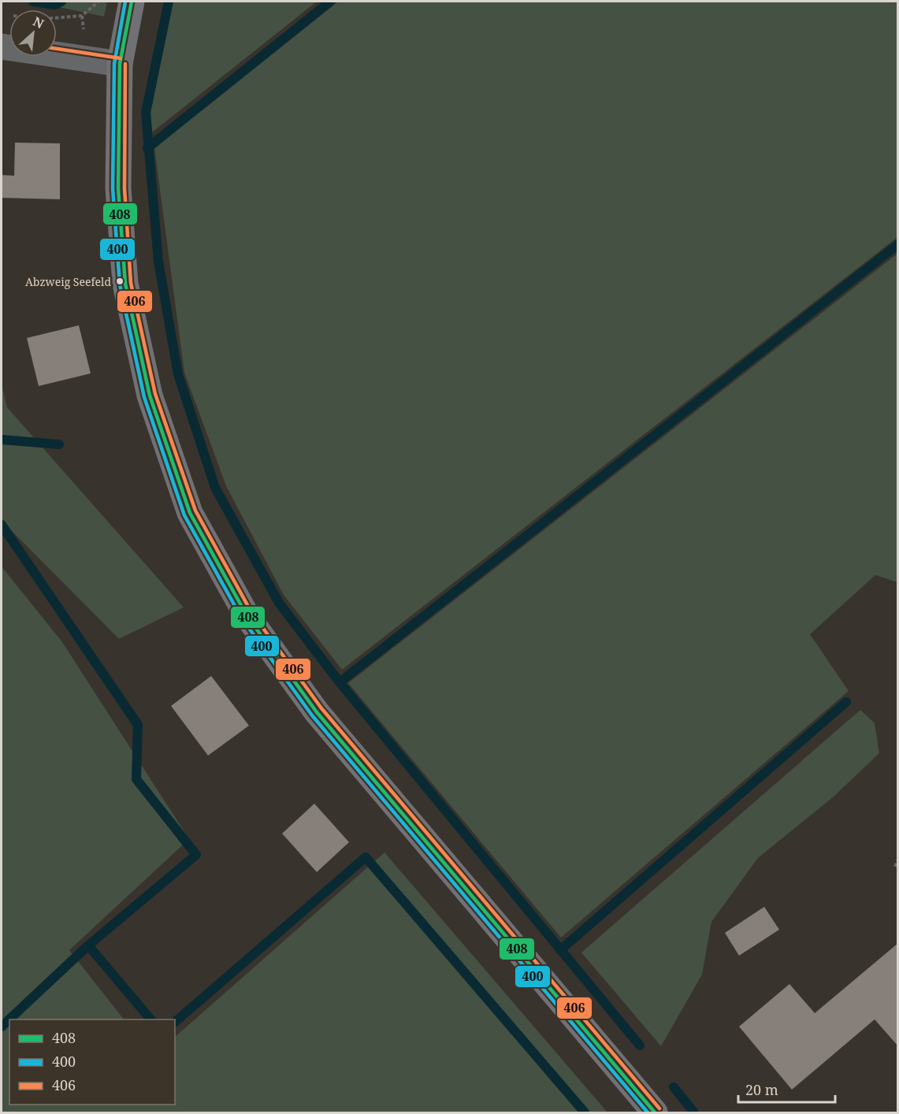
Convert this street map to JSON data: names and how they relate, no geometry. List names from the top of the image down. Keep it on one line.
{"places":["Abzweig Seefeld"],"lines":["transit line 408","transit line 400","transit line 406"],"legend":["408","400","406"],"scale_bar":"20 m","north":"top right"}
